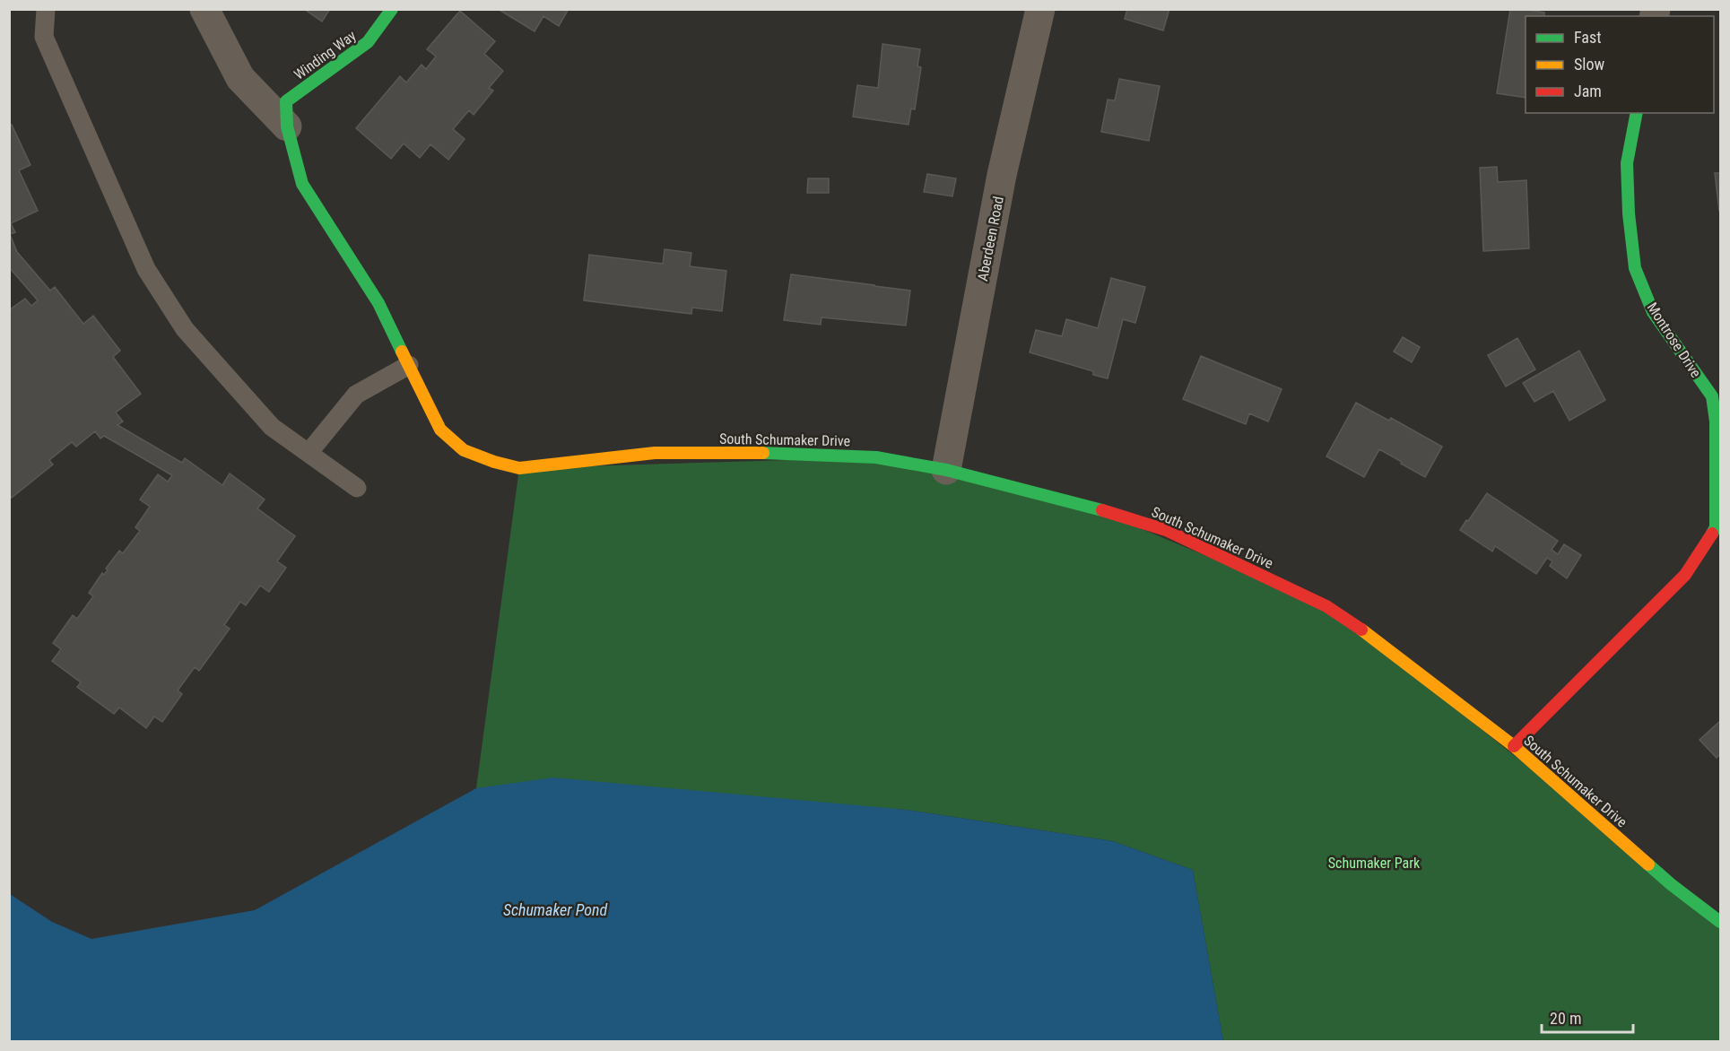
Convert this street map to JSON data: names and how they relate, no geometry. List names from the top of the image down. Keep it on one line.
{"streets":{"street":["Winding Way","Aberdeen Road","Montrose Drive","South Schumaker Drive"]},"crossings":[["Aberdeen Road","South Schumaker Drive"],["Montrose Drive","South Schumaker Drive"]],"water":["Schumaker Pond"],"parks":["Schumaker Park"],"legend":["Fast","Slow","Jam"],"scale_bar":"20 m"}
